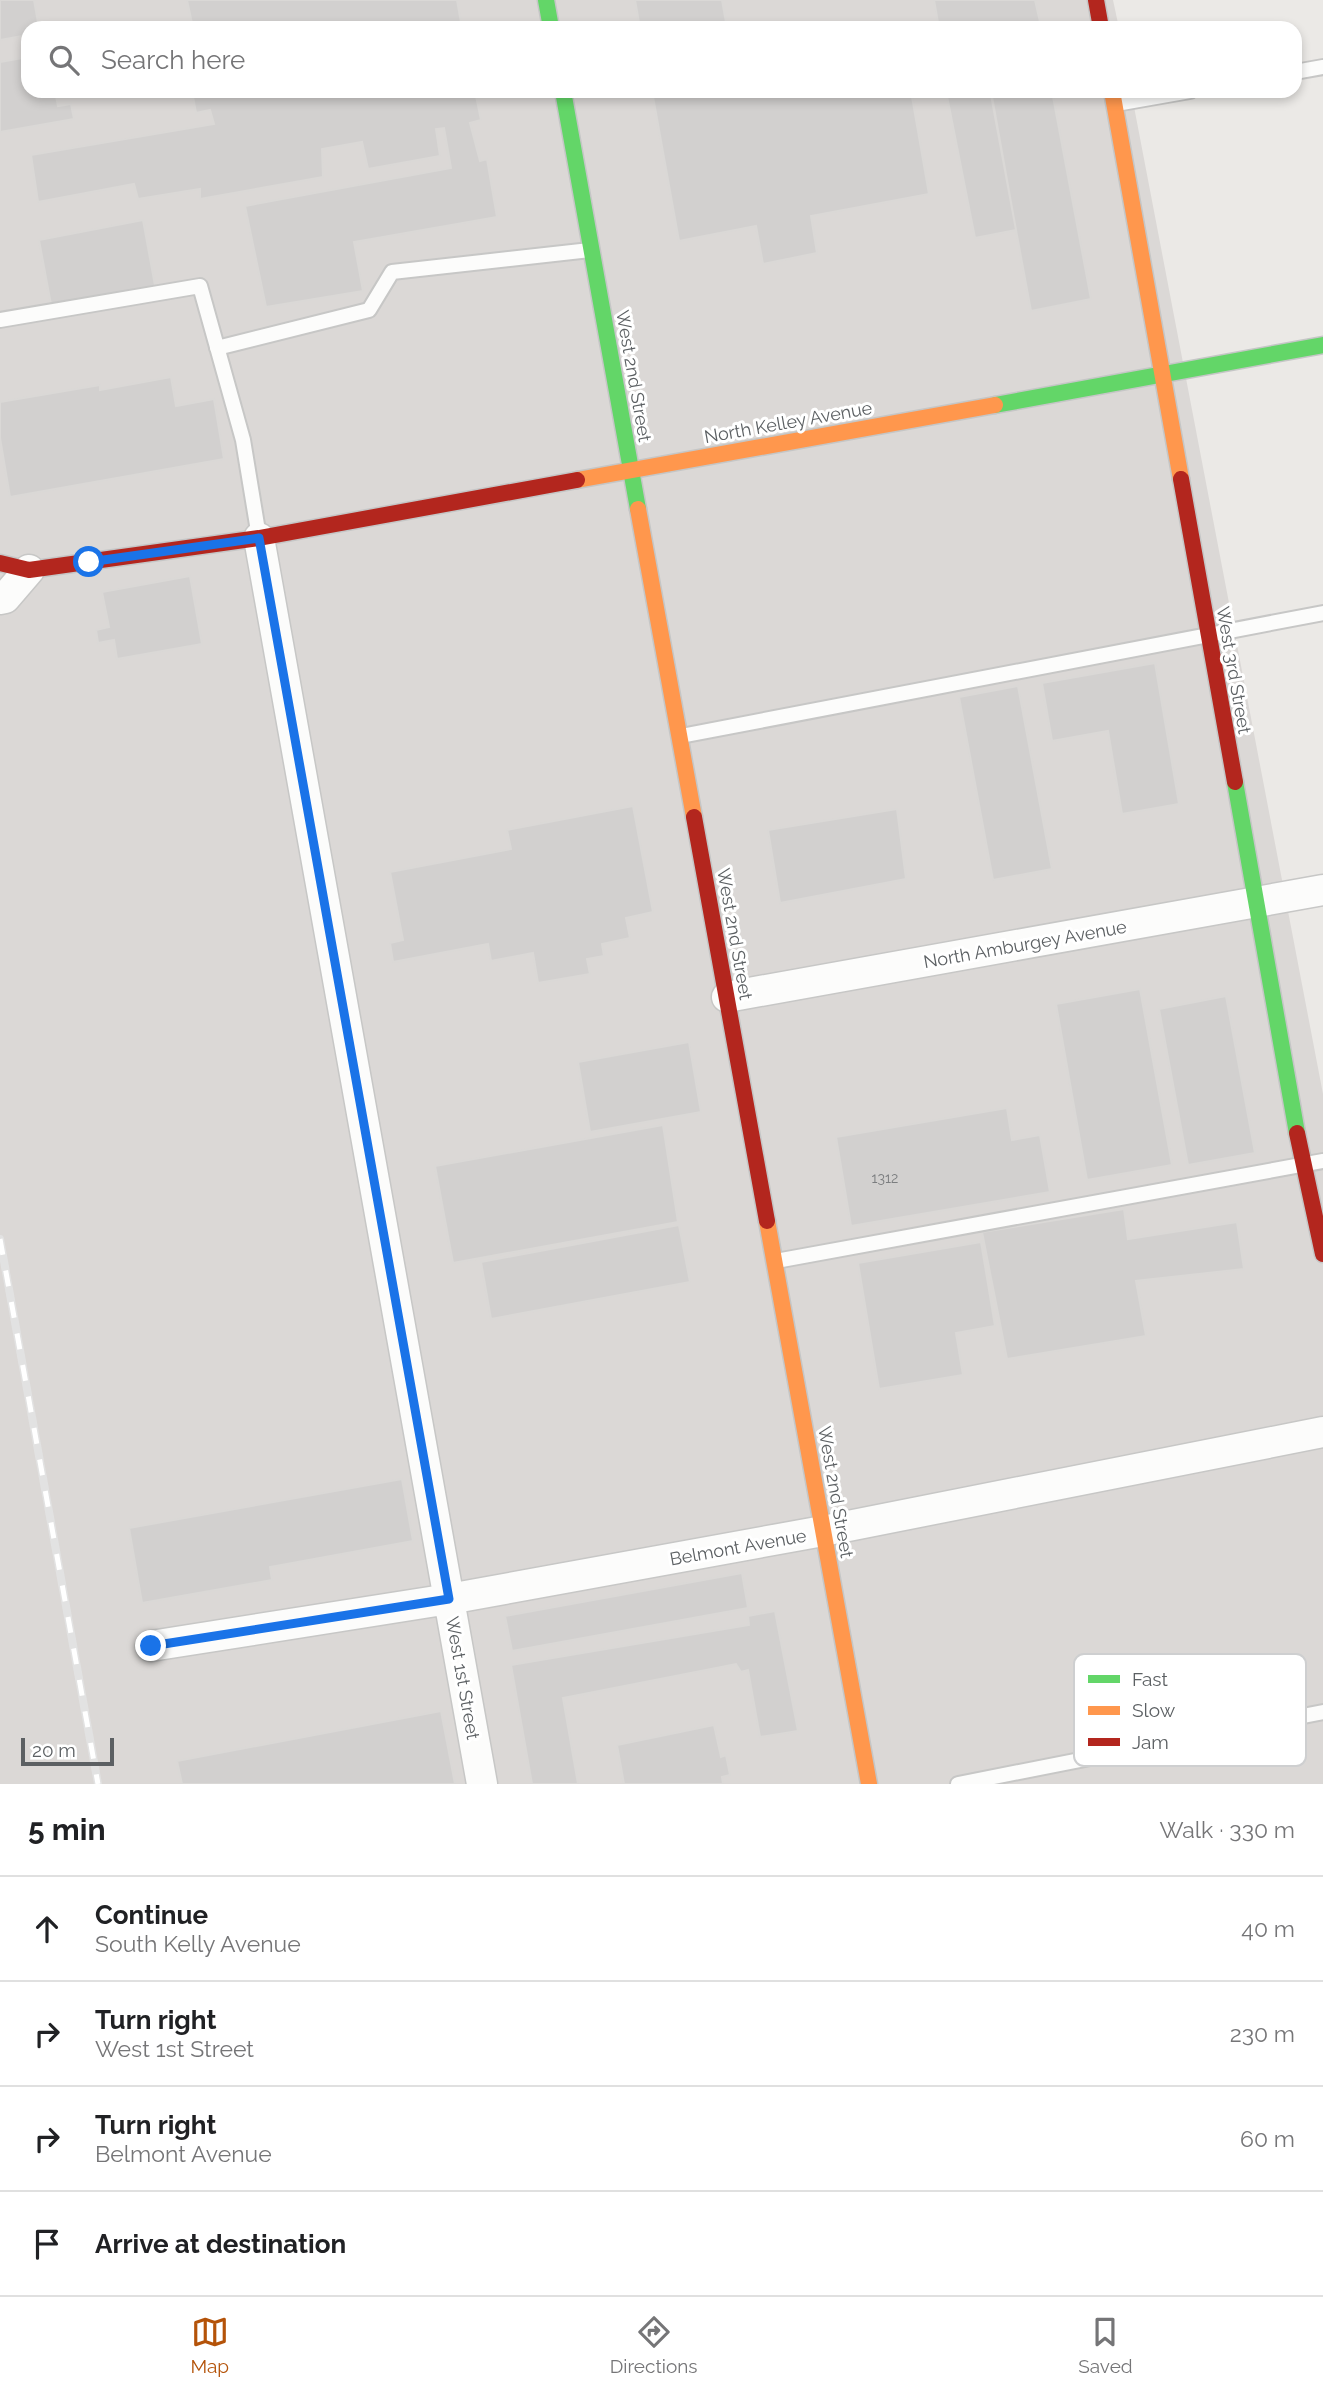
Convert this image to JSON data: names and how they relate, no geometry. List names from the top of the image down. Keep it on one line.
{"streets":{"street":["West 2nd Street","North Kelley Avenue","West 3rd Street","North Amburgey Avenue","Belmont Avenue","West 1st Street"]},"crossings":[["West 2nd Street","North Kelley Avenue"],["West 2nd Street","North Amburgey Avenue"],["West 2nd Street","Belmont Avenue"],["North Kelley Avenue","West 3rd Street"],["North Kelley Avenue","West 1st Street"],["West 3rd Street","North Amburgey Avenue"],["Belmont Avenue","West 1st Street"]],"house_numbers":["1312"],"legend":["Fast","Slow","Jam"],"scale_bar":"20 m","page":{"search":"Search here","scale":"20 m","heading":["5 min","Walk · 330 m"],"list":[["Continue","South Kelly Avenue","40 m"],["Turn right","West 1st Street","230 m"],["Turn right","Belmont Avenue","60 m"],"Arrive at destination"],"nav":["Map","Directions","Saved"]}}
